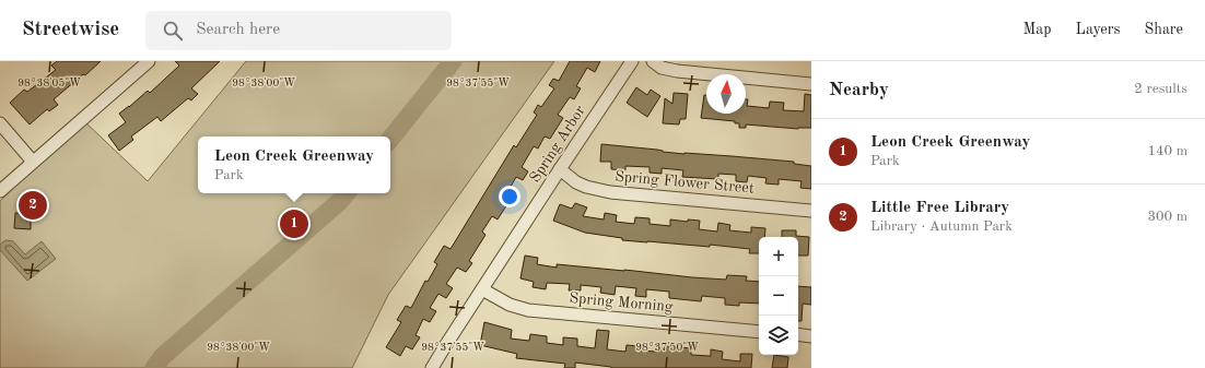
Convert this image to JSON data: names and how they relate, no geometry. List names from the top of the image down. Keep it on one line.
{"streets":{"street":["Spring Arbor","Spring Flower Street","Spring Morning"]},"crossings":[["Spring Arbor","Spring Flower Street"],["Spring Arbor","Spring Morning"]],"north":"top","page":{"header":"Streetwise","search":"Search here","nav":["Map","Layers","Share"],"heading":["Nearby","2 results"],"list":[{"mark":"1","name":"Leon Creek Greenway","note":"Park","value":"140 m"},{"mark":"2","name":"Little Free Library","note":"Library · Autumn Park","value":"300 m"}],"popup":["Leon Creek Greenway","Park"],"pins":["2","1"],"map_buttons":["+","−"]},"coordinates":["98°38'05\"W","98°38'00\"W","98°37'55\"W","98°37'50\"W"]}
